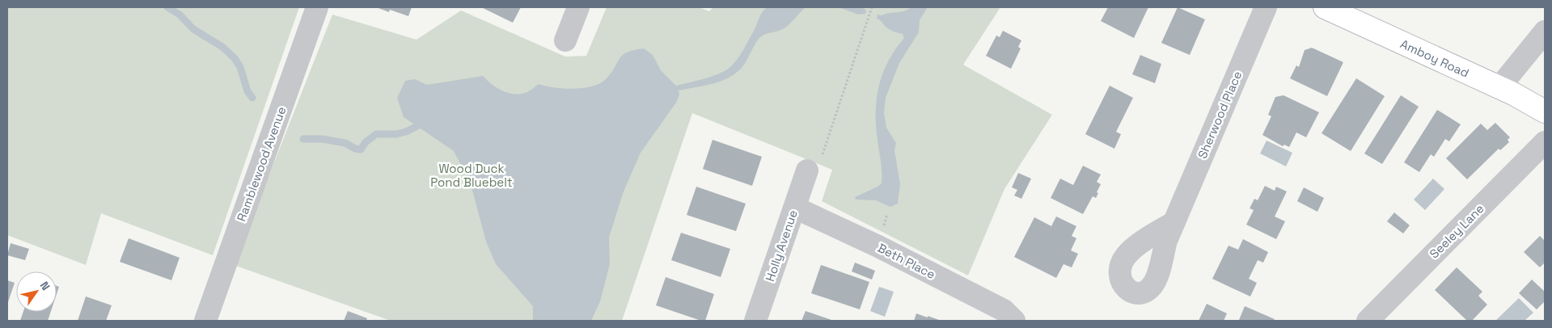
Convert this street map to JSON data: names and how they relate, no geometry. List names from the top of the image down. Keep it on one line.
{"streets":{"main road":["Amboy Road"],"street":["Sherwood Place","Ramblewood Avenue","Seeley Lane","Holly Avenue","Beth Place"]},"crossings":[["Holly Avenue","Beth Place"]],"parks":["Wood Duck Pond Bluebelt"],"north":"top right"}
